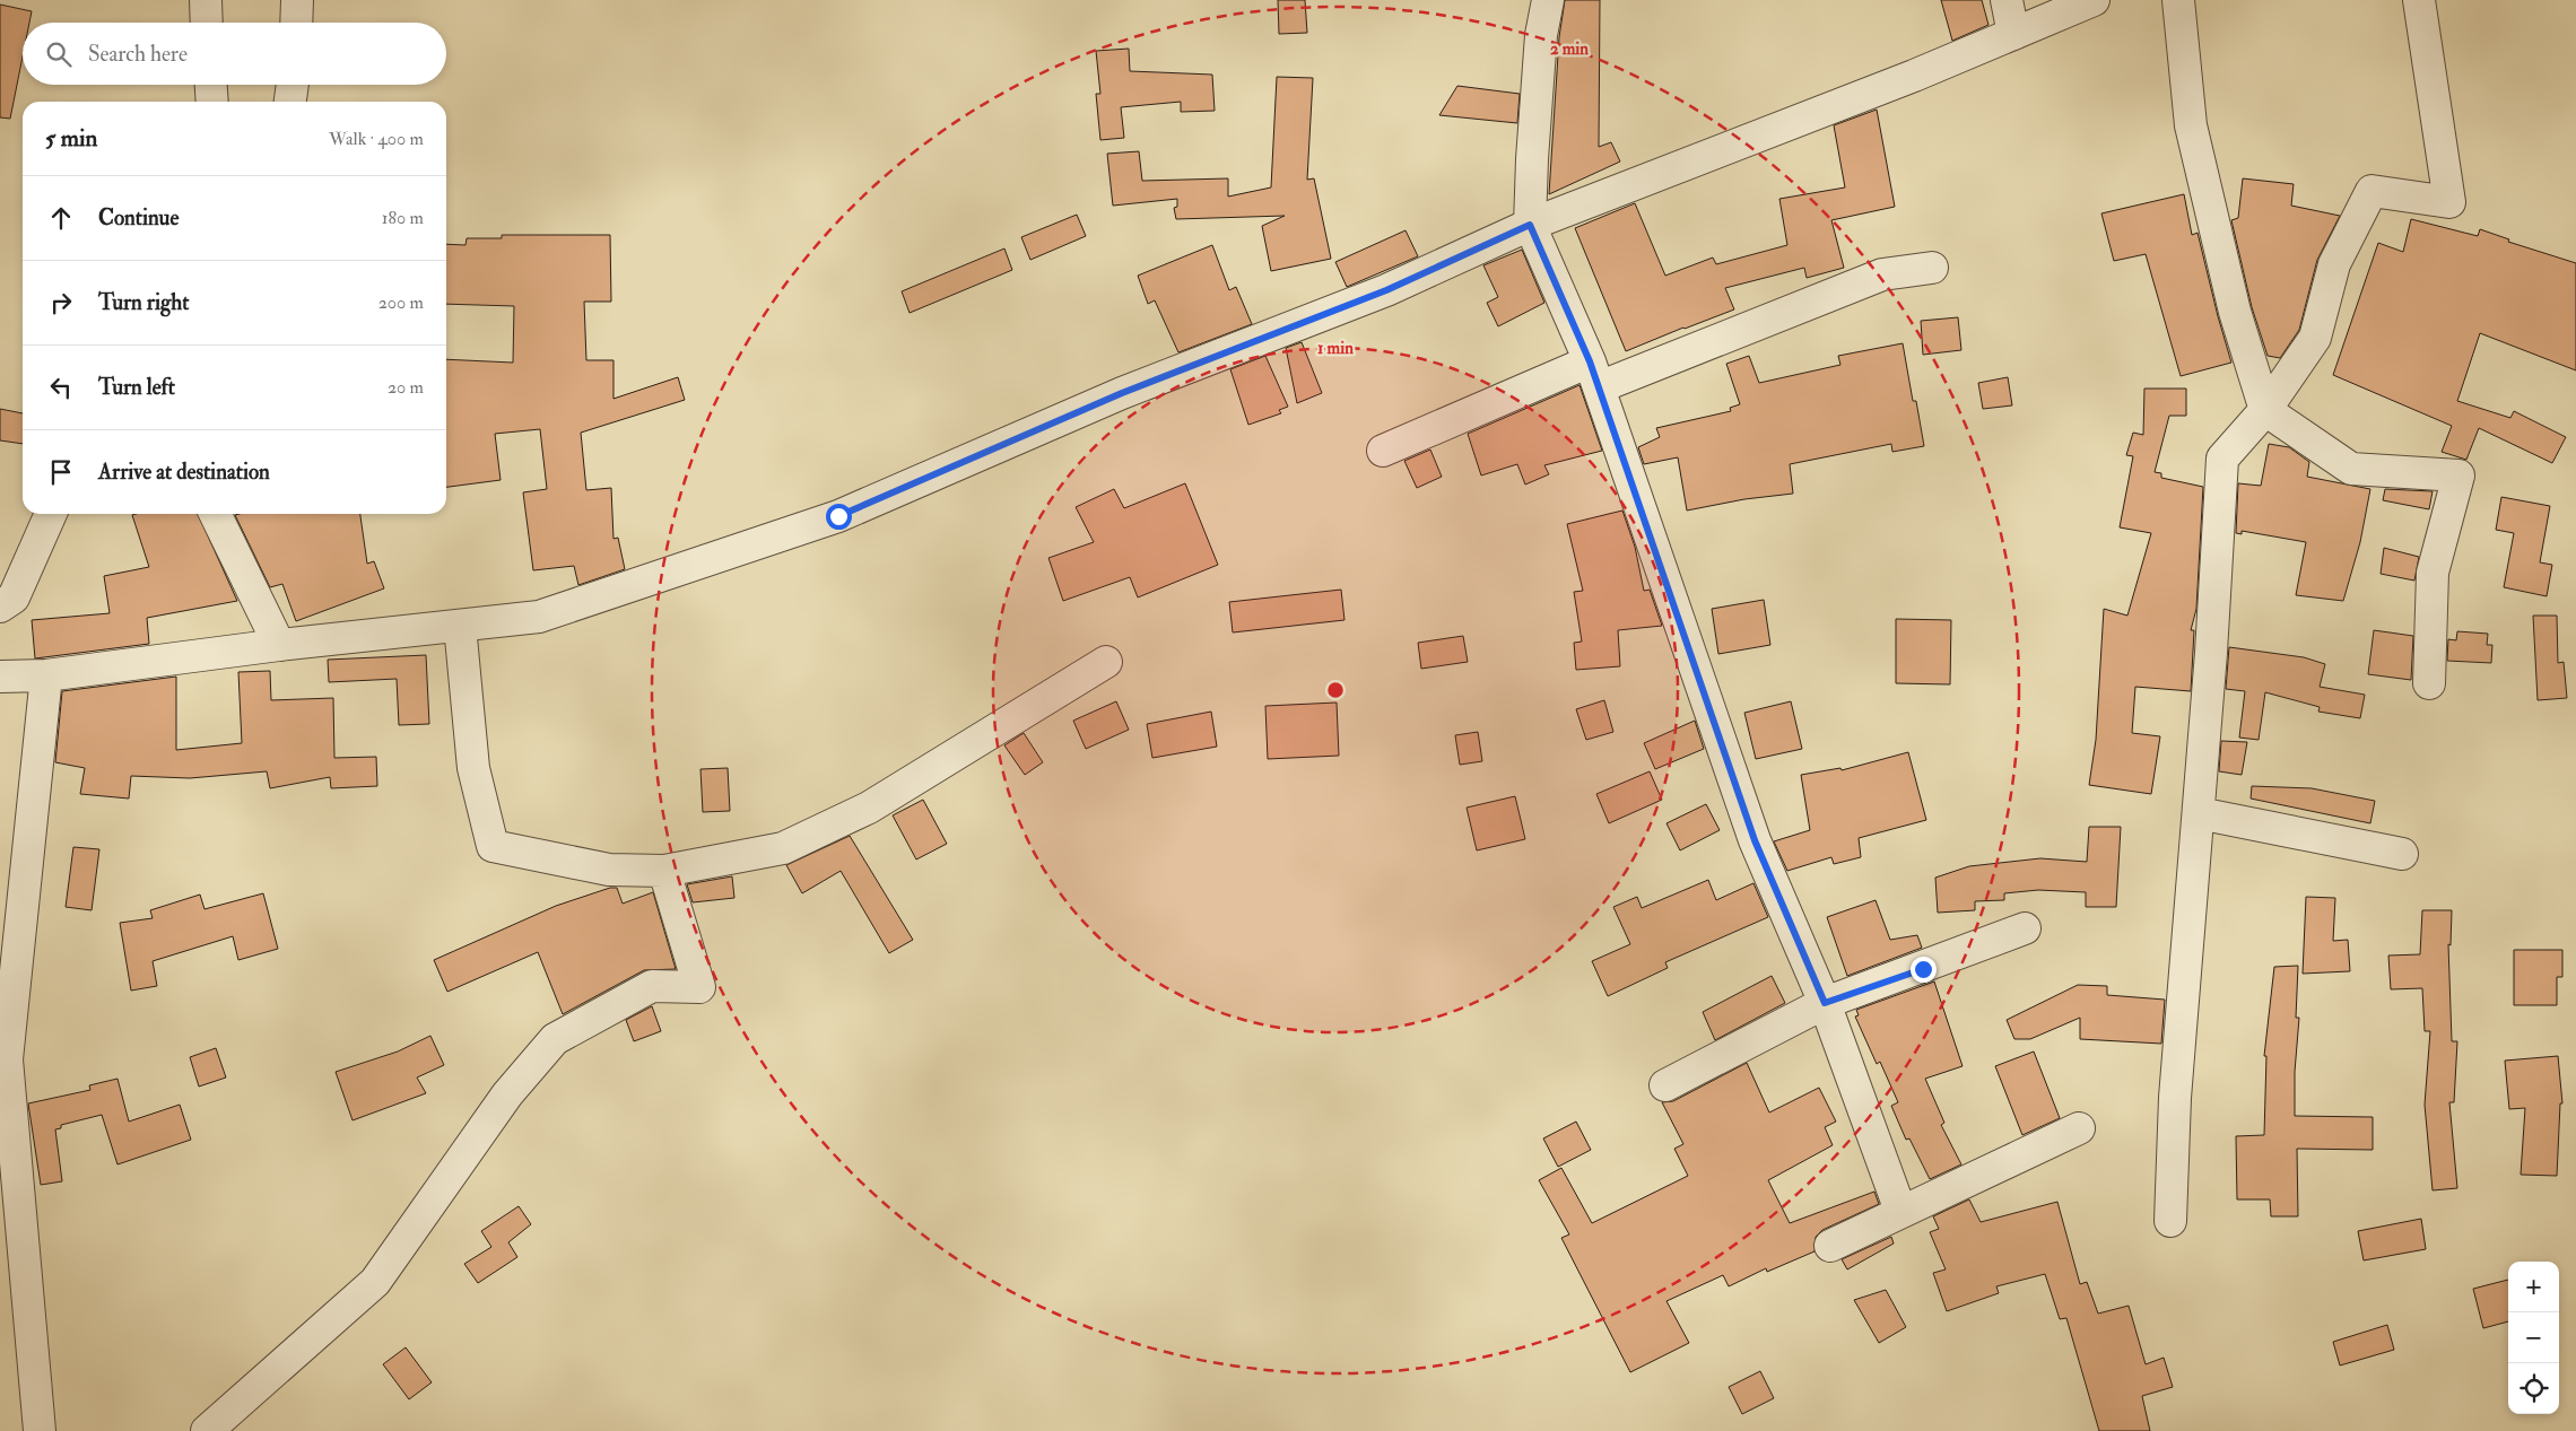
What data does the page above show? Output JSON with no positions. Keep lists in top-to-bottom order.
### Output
{
  "page": {
    "search": "Search here",
    "heading": ["5 min", "Walk · 400 m"],
    "list": [
      ["Continue", "180 m"],
      ["Turn right", "200 m"],
      ["Turn left", "20 m"],
      "Arrive at destination"
    ],
    "map_buttons": ["+", "−"]
  },
  "rings": ["2 min", "1 min"]
}
